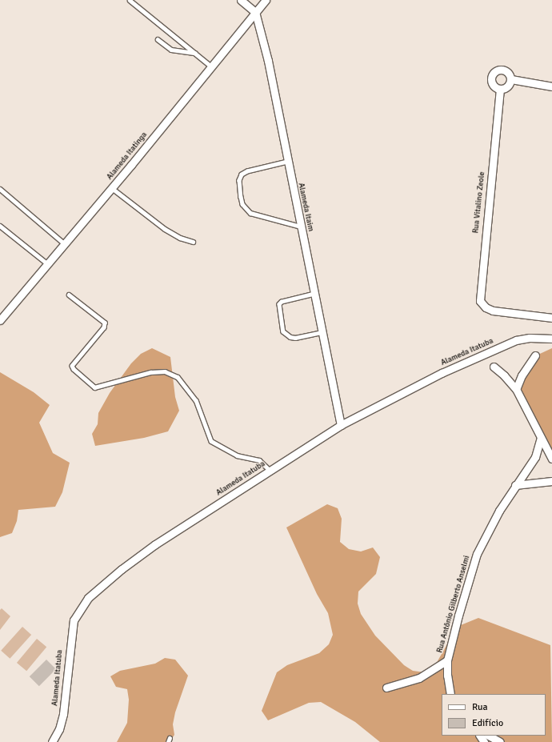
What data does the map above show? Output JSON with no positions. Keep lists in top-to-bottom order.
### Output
{
  "streets": {
    "street": [
      "Alameda Itatinga",
      "Rua Vitalino Zeole",
      "Alameda Itaim",
      "Alameda Itatuba",
      "Rua Antônio Gilberto Anselmi"
    ]
  },
  "crossings": [
    ["Alameda Itatinga", "Alameda Itaim"],
    ["Alameda Itaim", "Alameda Itatuba"]
  ],
  "legend": ["Rua", "Edifício"]
}
